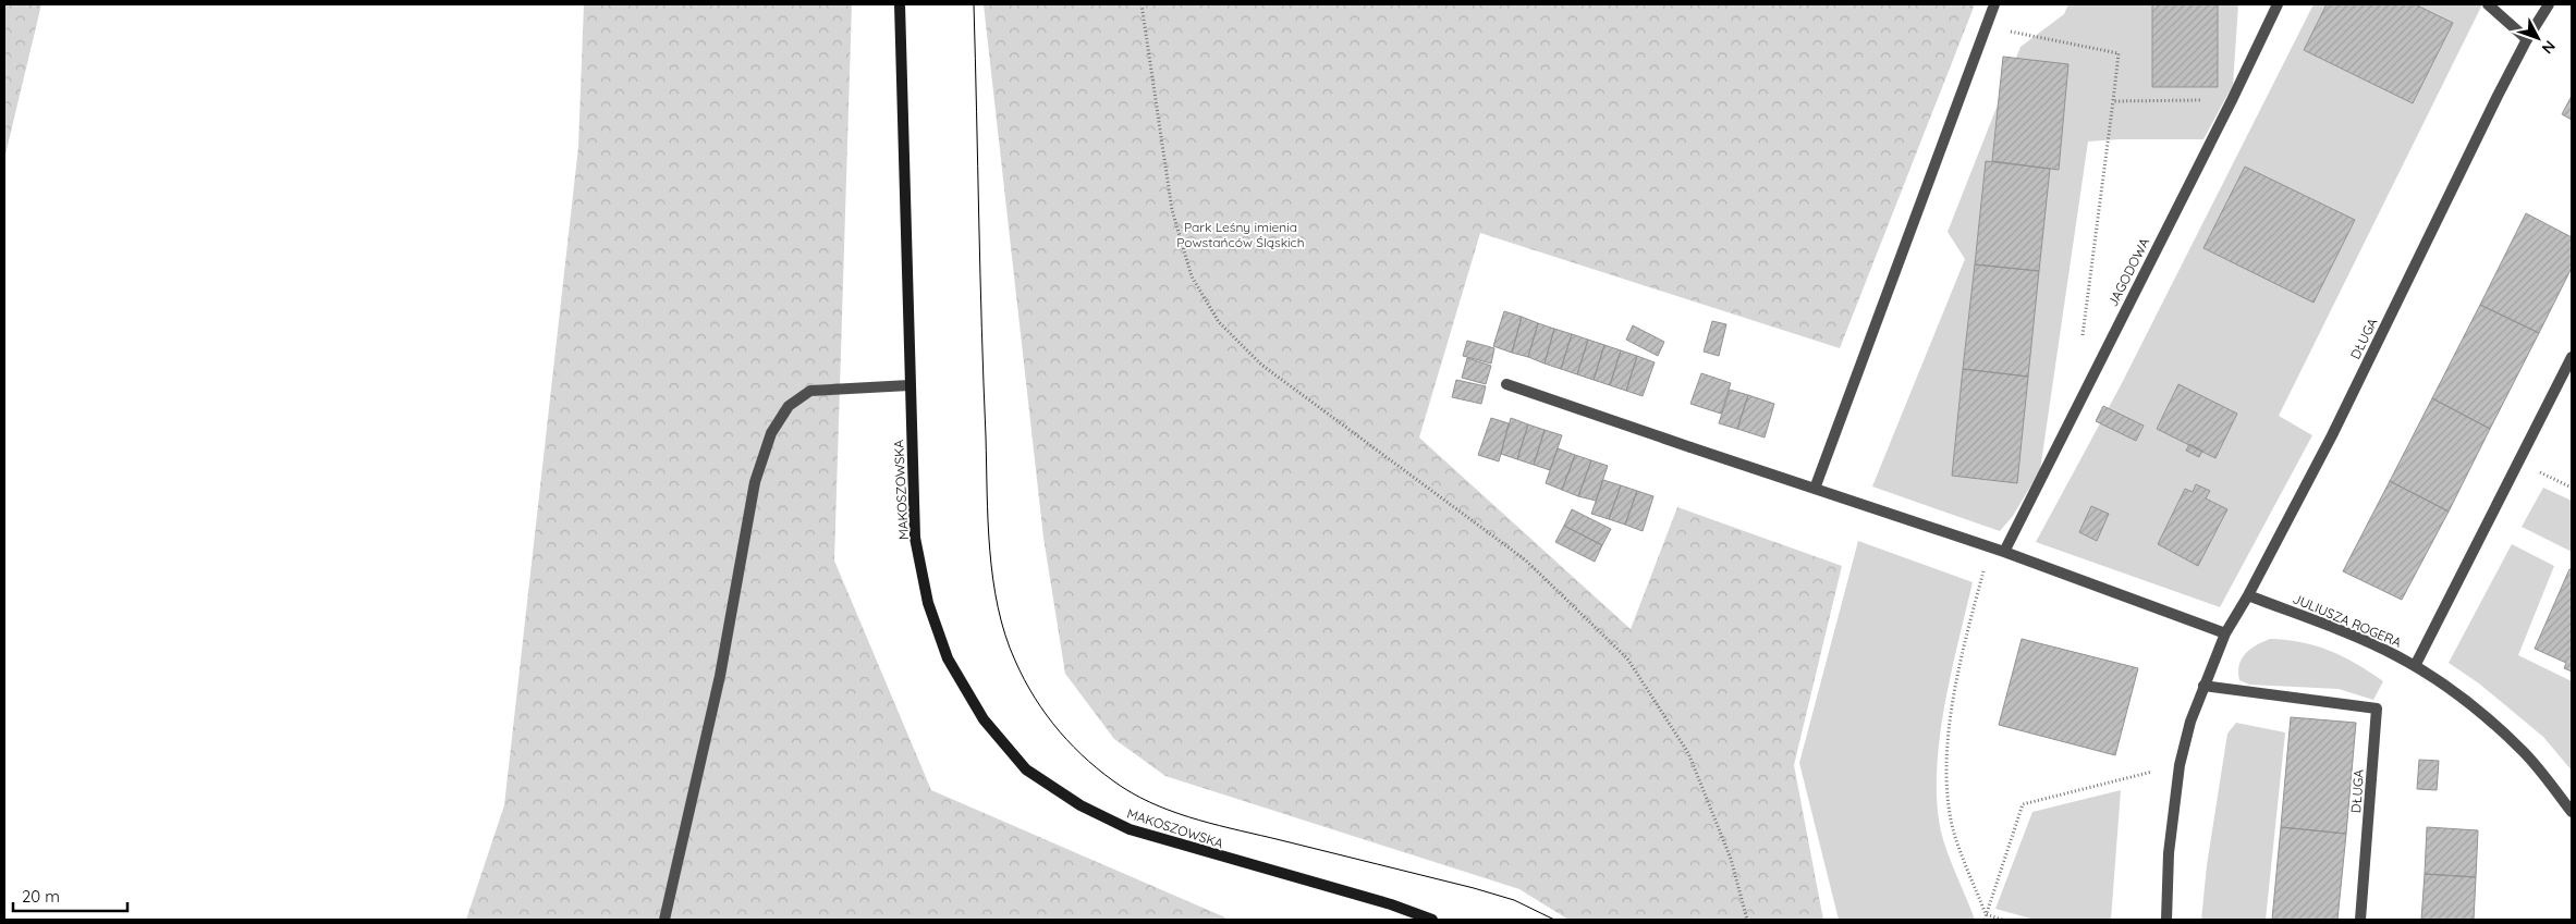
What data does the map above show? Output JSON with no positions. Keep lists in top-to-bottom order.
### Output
{
  "streets": {
    "main road": ["MAKOSZOWSKA"],
    "street": ["JAGODOWA", "DŁUGA", "JULIUSZA ROGERA"]
  },
  "crossings": [
    ["DŁUGA", "JULIUSZA ROGERA"]
  ],
  "parks": ["Park Leśny imienia Powstańców Śląskich"],
  "scale_bar": "20 m",
  "north": "bottom right"
}
